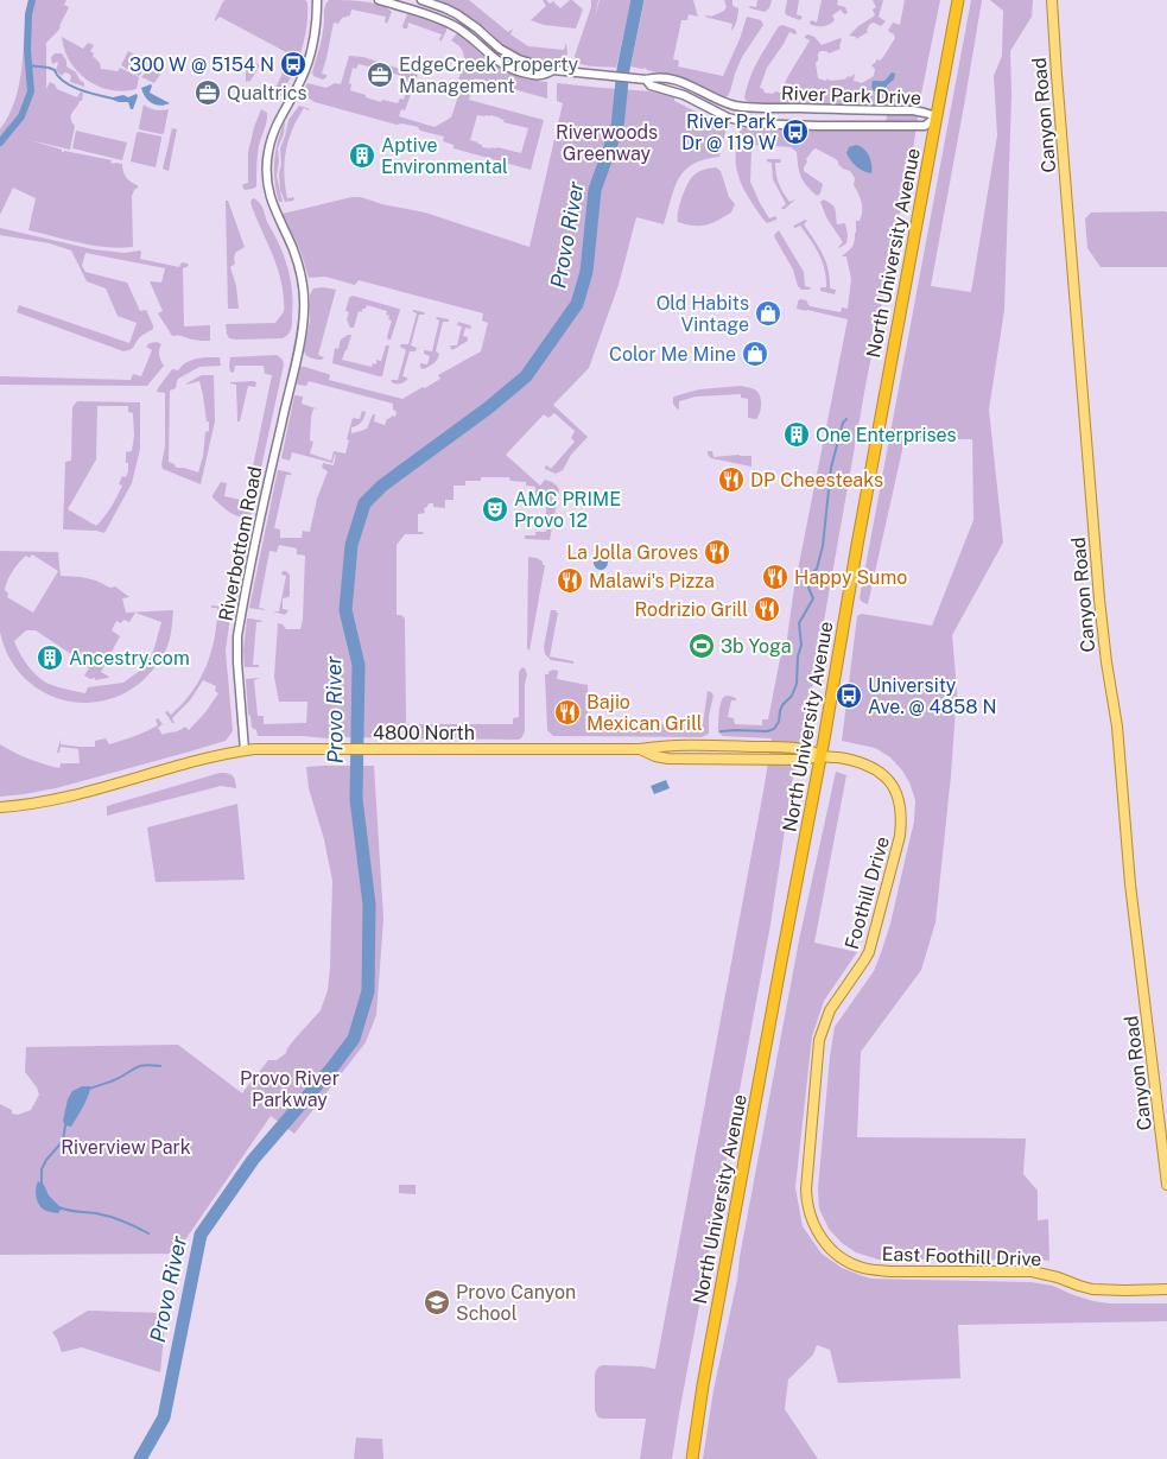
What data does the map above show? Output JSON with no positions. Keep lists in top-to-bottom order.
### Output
{
  "streets": {
    "highway": ["North University Avenue"],
    "main road": [
      "Canyon Road",
      "4800 North",
      "Foothill Drive",
      "East Foothill Drive"
    ],
    "street": ["River Park Drive", "Riverbottom Road"]
  },
  "crossings": [
    ["River Park Drive", "North University Avenue"],
    ["North University Avenue", "4800 North"],
    ["North University Avenue", "Foothill Drive"],
    ["Riverbottom Road", "4800 North"],
    ["4800 North", "Foothill Drive"],
    ["Foothill Drive", "East Foothill Drive"]
  ],
  "water": ["Provo River"],
  "parks": ["Riverwoods Greenway", "Provo River Parkway", "Riverview Park"],
  "places": {
    "bus stop": ["300 W @ 5154 N", "River Park Dr @ 119 W", "University Ave. @ 4858 N"],
    "office": ["EdgeCreek Property Management", "Qualtrics"],
    "building": ["Aptive Environmental", "One Enterprises", "Ancestry.com"],
    "shop": ["Old Habits Vintage", "Color Me Mine"],
    "restaurant": [
      "DP Cheesteaks",
      "La Jolla Groves",
      "Happy Sumo",
      "Malawi's Pizza",
      "Rodrizio Grill",
      "Bajio Mexican Grill"
    ],
    "theatre": ["AMC PRIME Provo 12"],
    "sports": ["3b Yoga"],
    "school or university": ["Provo Canyon School"]
  }
}
